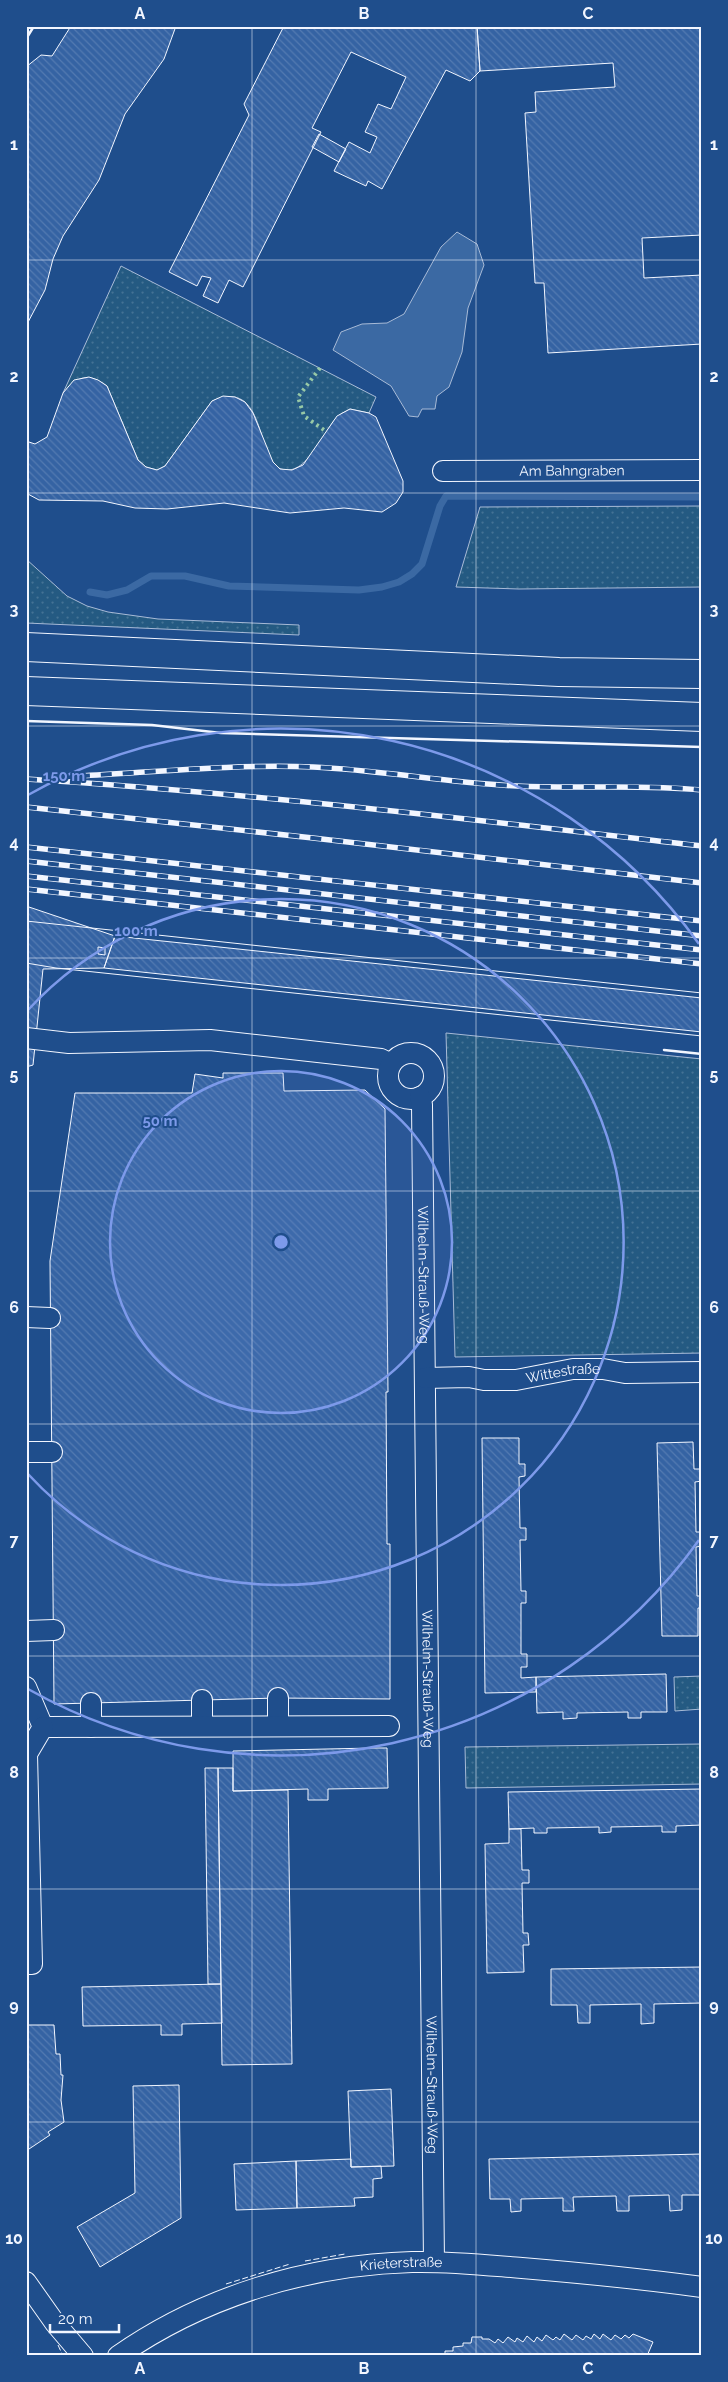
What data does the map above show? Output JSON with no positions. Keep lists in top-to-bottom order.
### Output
{
  "streets": {
    "street": [
      "Am Bahngraben",
      "Wilhelm-Strauß-Weg",
      "Wittestraße",
      "Krieterstraße"
    ]
  },
  "crossings": [
    ["Wilhelm-Strauß-Weg", "Wittestraße"],
    ["Wilhelm-Strauß-Weg", "Krieterstraße"]
  ],
  "scale_bar": "20 m",
  "grid": {
    "columns": ["A", "B", "C"],
    "rows": [
      "1",
      "2",
      "3",
      "4",
      "5",
      "6",
      "7",
      "8",
      "9",
      "10"
    ]
  },
  "rings": ["150 m", "100 m", "50 m"]
}
